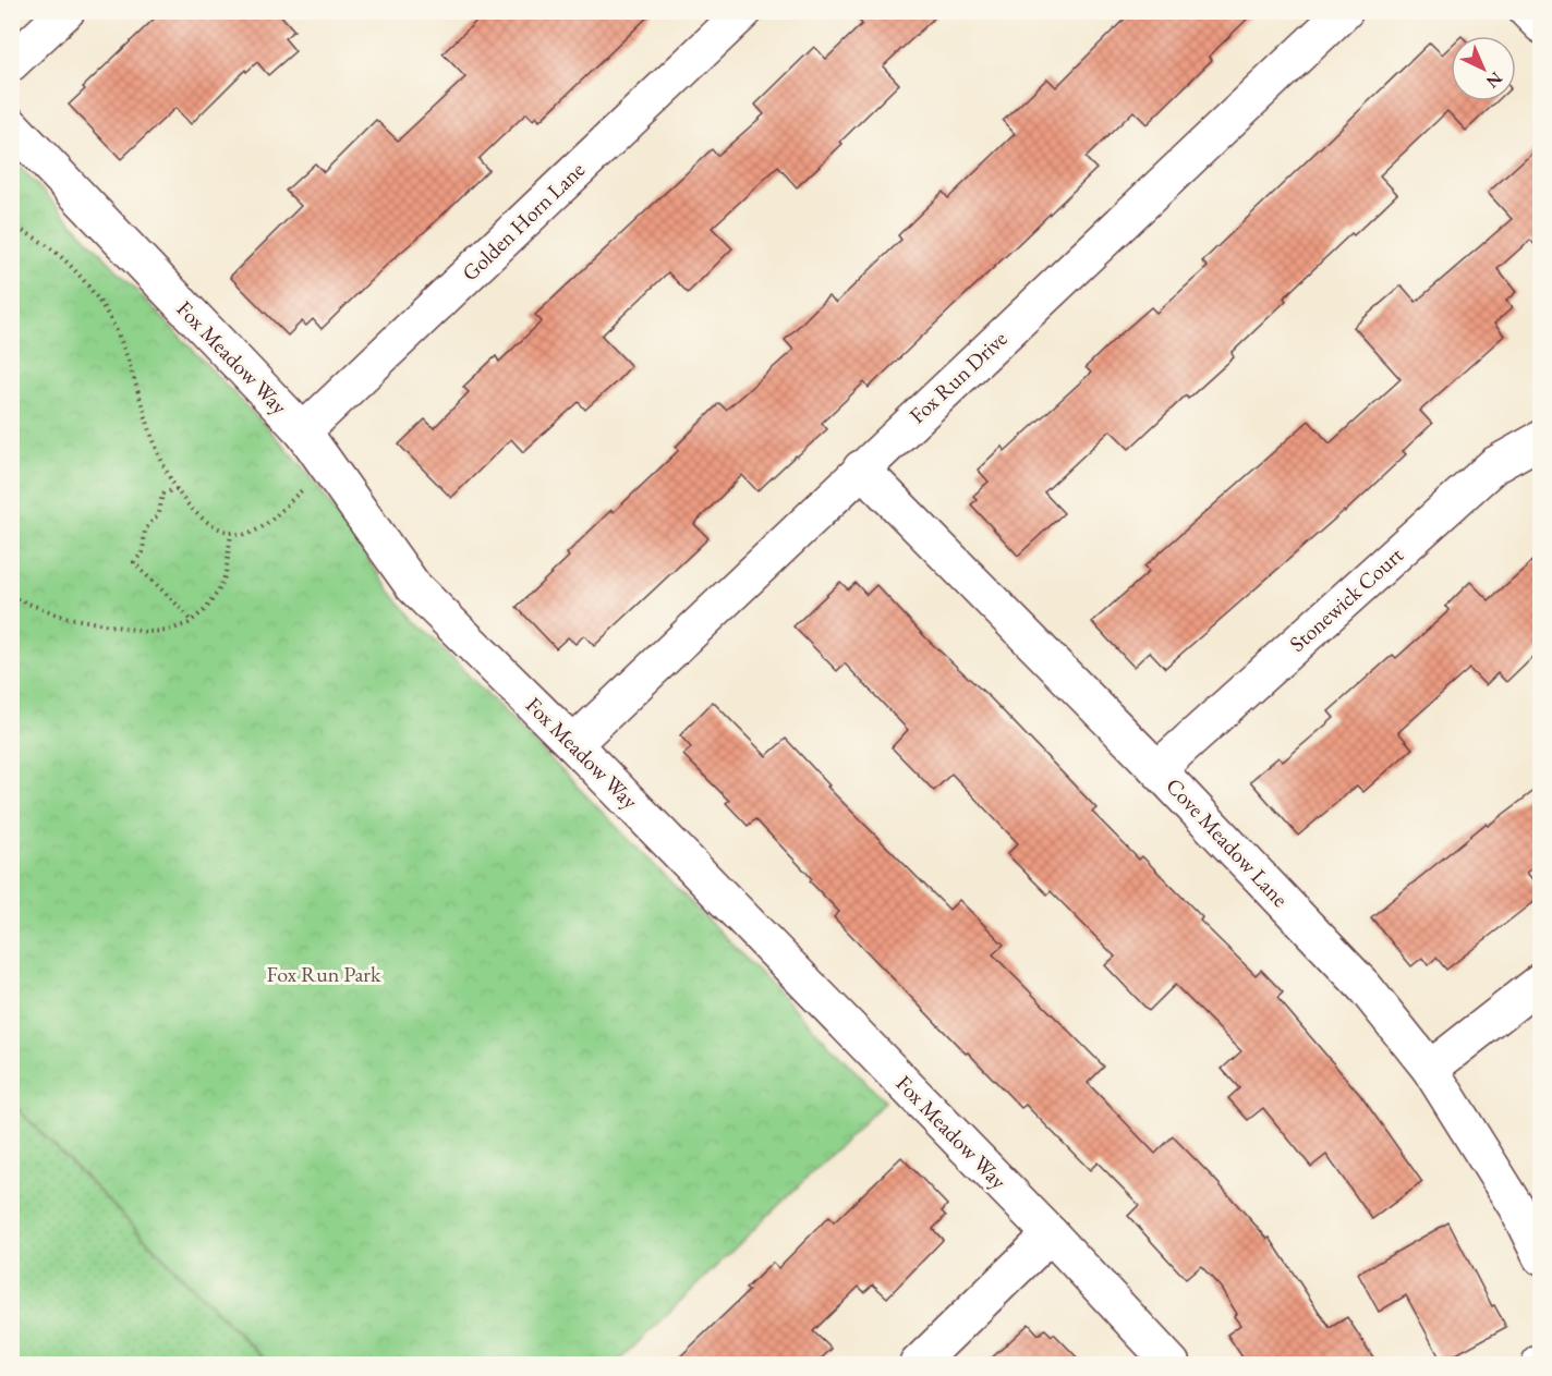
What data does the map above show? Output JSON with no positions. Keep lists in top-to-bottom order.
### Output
{
  "streets": {
    "street": [
      "Golden Horn Lane",
      "Fox Meadow Way",
      "Fox Run Drive",
      "Stonewick Court",
      "Cove Meadow Lane"
    ]
  },
  "crossings": [
    ["Golden Horn Lane", "Fox Meadow Way"],
    ["Fox Meadow Way", "Fox Run Drive"],
    ["Fox Run Drive", "Cove Meadow Lane"],
    ["Stonewick Court", "Cove Meadow Lane"]
  ],
  "parks": ["Fox Run Park"],
  "north": "bottom right"
}
